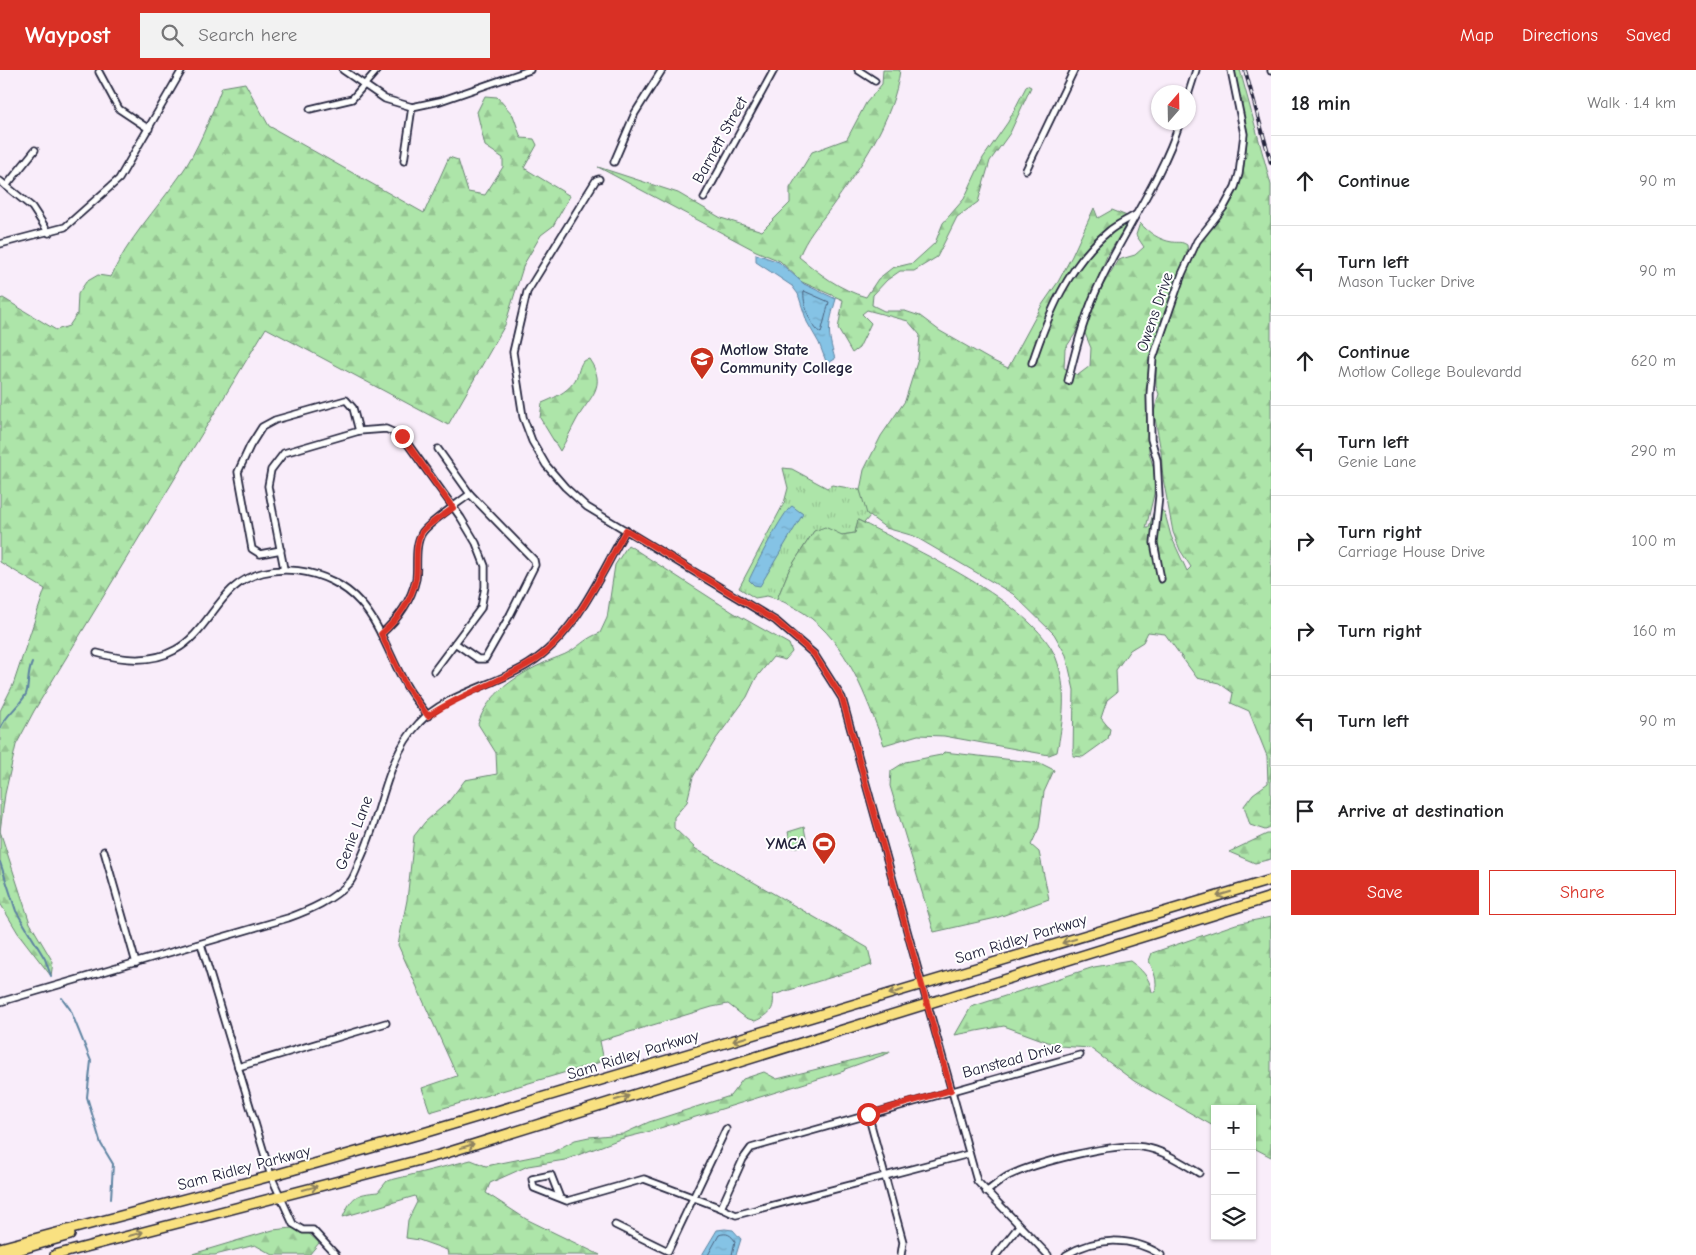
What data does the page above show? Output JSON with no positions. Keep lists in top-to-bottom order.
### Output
{
  "streets": {
    "main road": ["Sam Ridley Parkway"],
    "street": [
      "Barnett Street",
      "Owens Drive",
      "Genie Lane",
      "Banstead Drive"
    ]
  },
  "places": {
    "school or university": ["Motlow State Community College"],
    "sports": ["YMCA"]
  },
  "north": "top",
  "page": {
    "header": "Waypost",
    "search": "Search here",
    "nav": ["Map", "Directions", "Saved"],
    "heading": ["18 min", "Walk · 1.4 km"],
    "list": [
      ["Continue", "90 m"],
      ["Turn left", "Mason Tucker Drive", "90 m"],
      ["Continue", "Motlow College Boulevardd", "620 m"],
      ["Turn left", "Genie Lane", "290 m"],
      ["Turn right", "Carriage House Drive", "100 m"],
      ["Turn right", "160 m"],
      ["Turn left", "90 m"],
      "Arrive at destination"
    ],
    "buttons": ["Save", "Share"],
    "map_buttons": ["+", "−"]
  }
}
